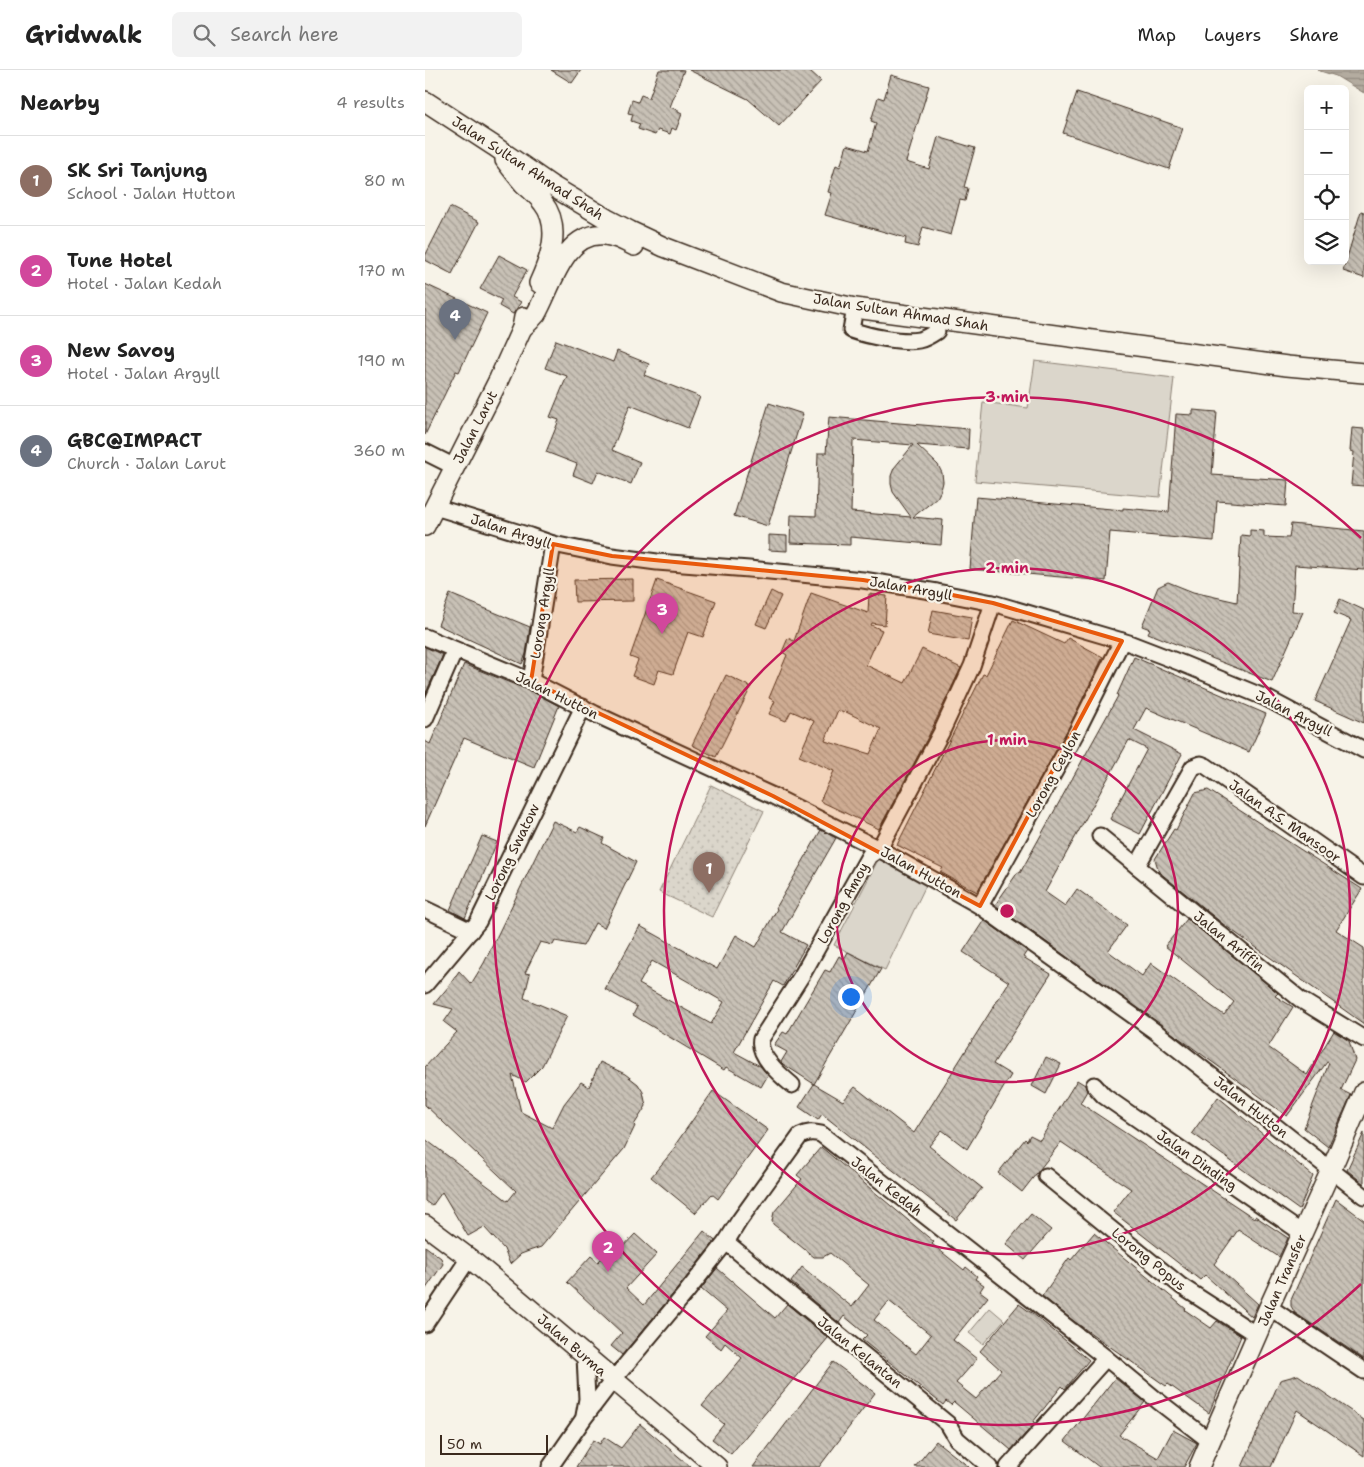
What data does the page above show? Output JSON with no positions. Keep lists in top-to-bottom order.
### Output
{
  "streets": {
    "main road": [
      "Jalan Sultan Ahmad Shah",
      "Jalan Larut",
      "Jalan Transfer",
      "Jalan Burma"
    ],
    "street": [
      "Jalan Argyll",
      "Lorong Argyll",
      "Jalan Hutton",
      "Lorong Ceylon",
      "Jalan A.S. Mansoor",
      "Lorong Swatow",
      "Lorong Amoy",
      "Jalan Ariffin",
      "Jalan Dinding",
      "Jalan Kedah",
      "Lorong Popus",
      "Jalan Kelantan"
    ]
  },
  "crossings": [
    ["Jalan Sultan Ahmad Shah", "Jalan Larut"],
    ["Jalan Larut", "Jalan Argyll"],
    ["Jalan Argyll", "Lorong Argyll"],
    ["Jalan Argyll", "Lorong Ceylon"],
    ["Jalan Argyll", "Lorong Amoy"],
    ["Lorong Argyll", "Jalan Hutton"],
    ["Jalan Hutton", "Lorong Ceylon"],
    ["Jalan Hutton", "Lorong Swatow"],
    ["Jalan Hutton", "Lorong Amoy"],
    ["Jalan Hutton", "Jalan Transfer"],
    ["Jalan A.S. Mansoor", "Jalan Ariffin"],
    ["Jalan Dinding", "Jalan Transfer"],
    ["Jalan Kedah", "Jalan Transfer"],
    ["Jalan Kedah", "Jalan Burma"],
    ["Jalan Kedah", "Jalan Kelantan"],
    ["Lorong Popus", "Jalan Transfer"]
  ],
  "scale_bar": "50 m",
  "page": {
    "header": "Gridwalk",
    "search": "Search here",
    "nav": ["Map", "Layers", "Share"],
    "heading": ["Nearby", "4 results"],
    "map_buttons": ["+", "−"],
    "list": [
      {
        "mark": "1",
        "name": "SK Sri Tanjung",
        "note": "School · Jalan Hutton",
        "value": "80 m"
      },
      {
        "mark": "2",
        "name": "Tune Hotel",
        "note": "Hotel · Jalan Kedah",
        "value": "170 m"
      },
      {
        "mark": "3",
        "name": "New Savoy",
        "note": "Hotel · Jalan Argyll",
        "value": "190 m"
      },
      {
        "mark": "4",
        "name": "GBC@IMPACT",
        "note": "Church · Jalan Larut",
        "value": "360 m"
      }
    ],
    "pins": [
      "4",
      "3",
      "1",
      "2"
    ],
    "scale": "50 m"
  },
  "rings": ["3 min", "2 min", "1 min"]
}
